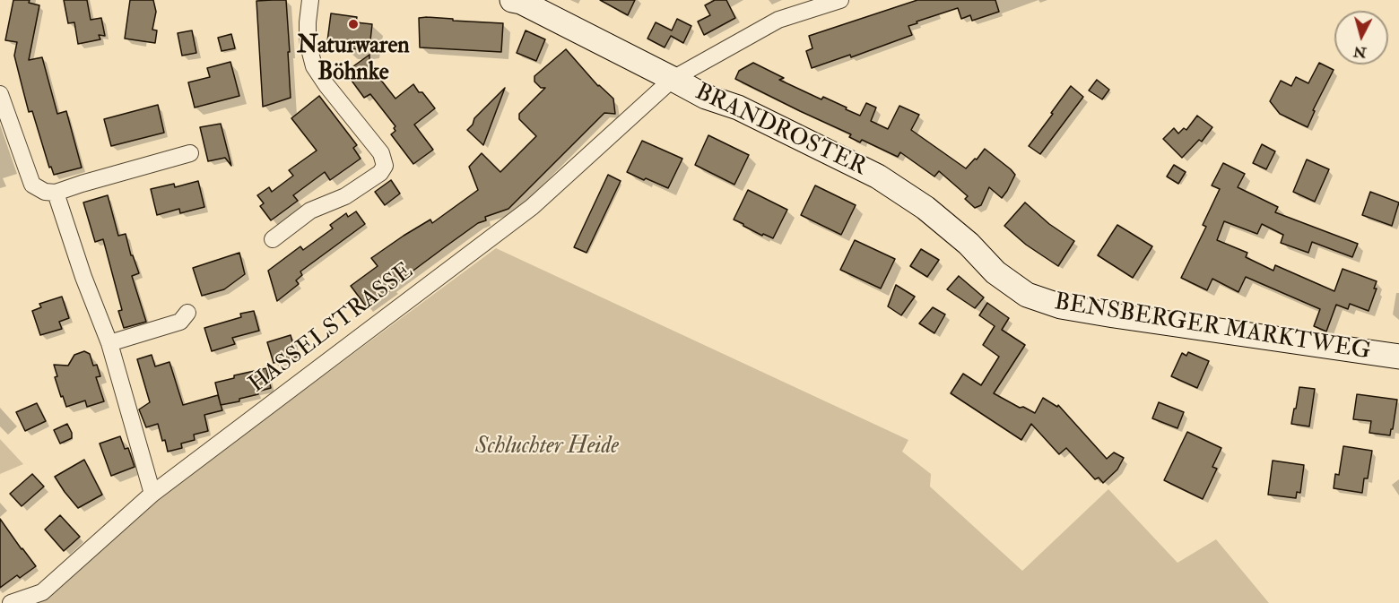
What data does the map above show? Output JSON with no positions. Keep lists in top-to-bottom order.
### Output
{
  "streets": {
    "street": ["BRANDROSTER", "BENSBERGER MARKTWEG", "HASSELSTRASSE"]
  },
  "crossings": [
    ["BRANDROSTER", "BENSBERGER MARKTWEG"],
    ["BRANDROSTER", "HASSELSTRASSE"]
  ],
  "parks": ["Schluchter Heide"],
  "places": ["Naturwaren Böhnke"],
  "north": "bottom"
}
